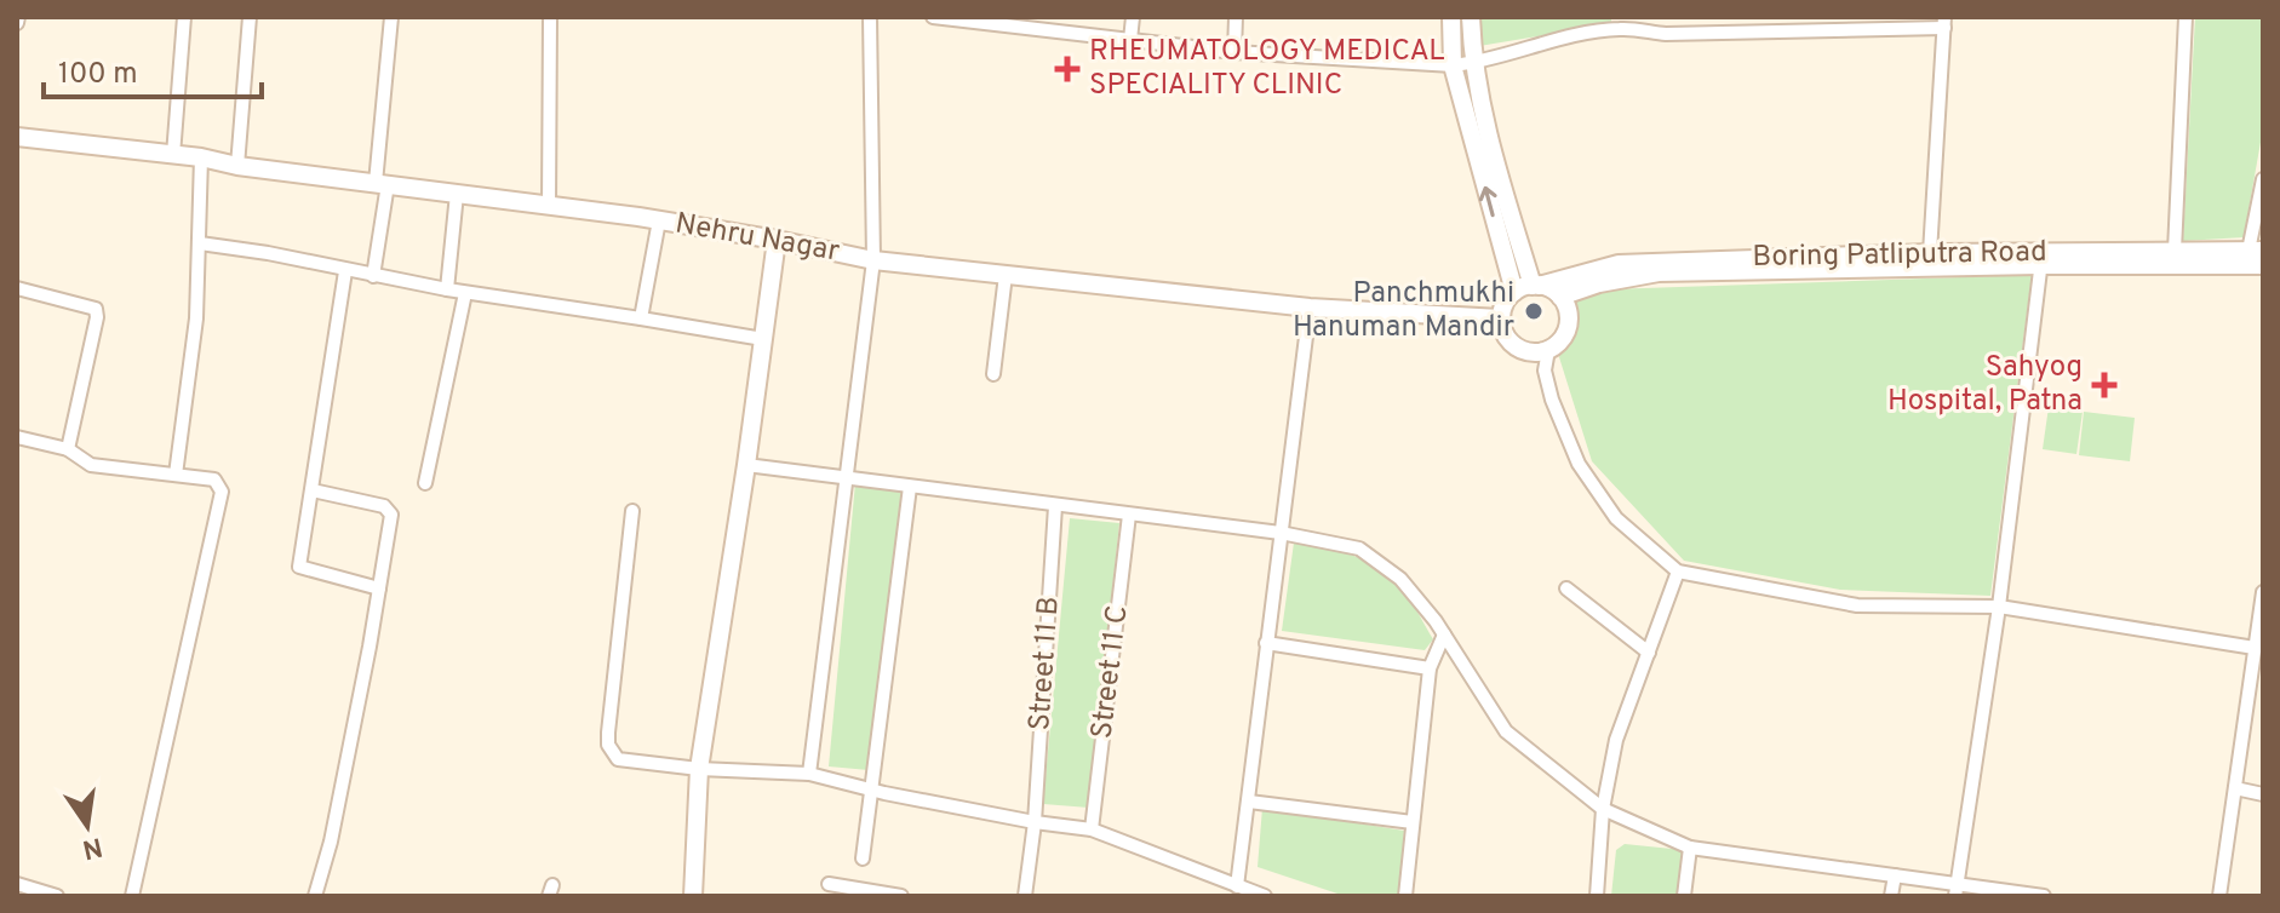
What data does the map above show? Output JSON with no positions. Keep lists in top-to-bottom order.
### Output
{
  "streets": {
    "street": [
      "Nehru Nagar",
      "Boring Patliputra Road",
      "Street 11 B",
      "Street 11 C"
    ]
  },
  "crossings": [
    ["Nehru Nagar", "Boring Patliputra Road"]
  ],
  "places": {
    "health": ["RHEUMATOLOGY MEDICAL SPECIALITY CLINIC", "Sahyog Hospital, Patna"],
    "other": ["Panchmukhi Hanuman Mandir"]
  },
  "scale_bar": "100 m",
  "north": "bottom"
}
